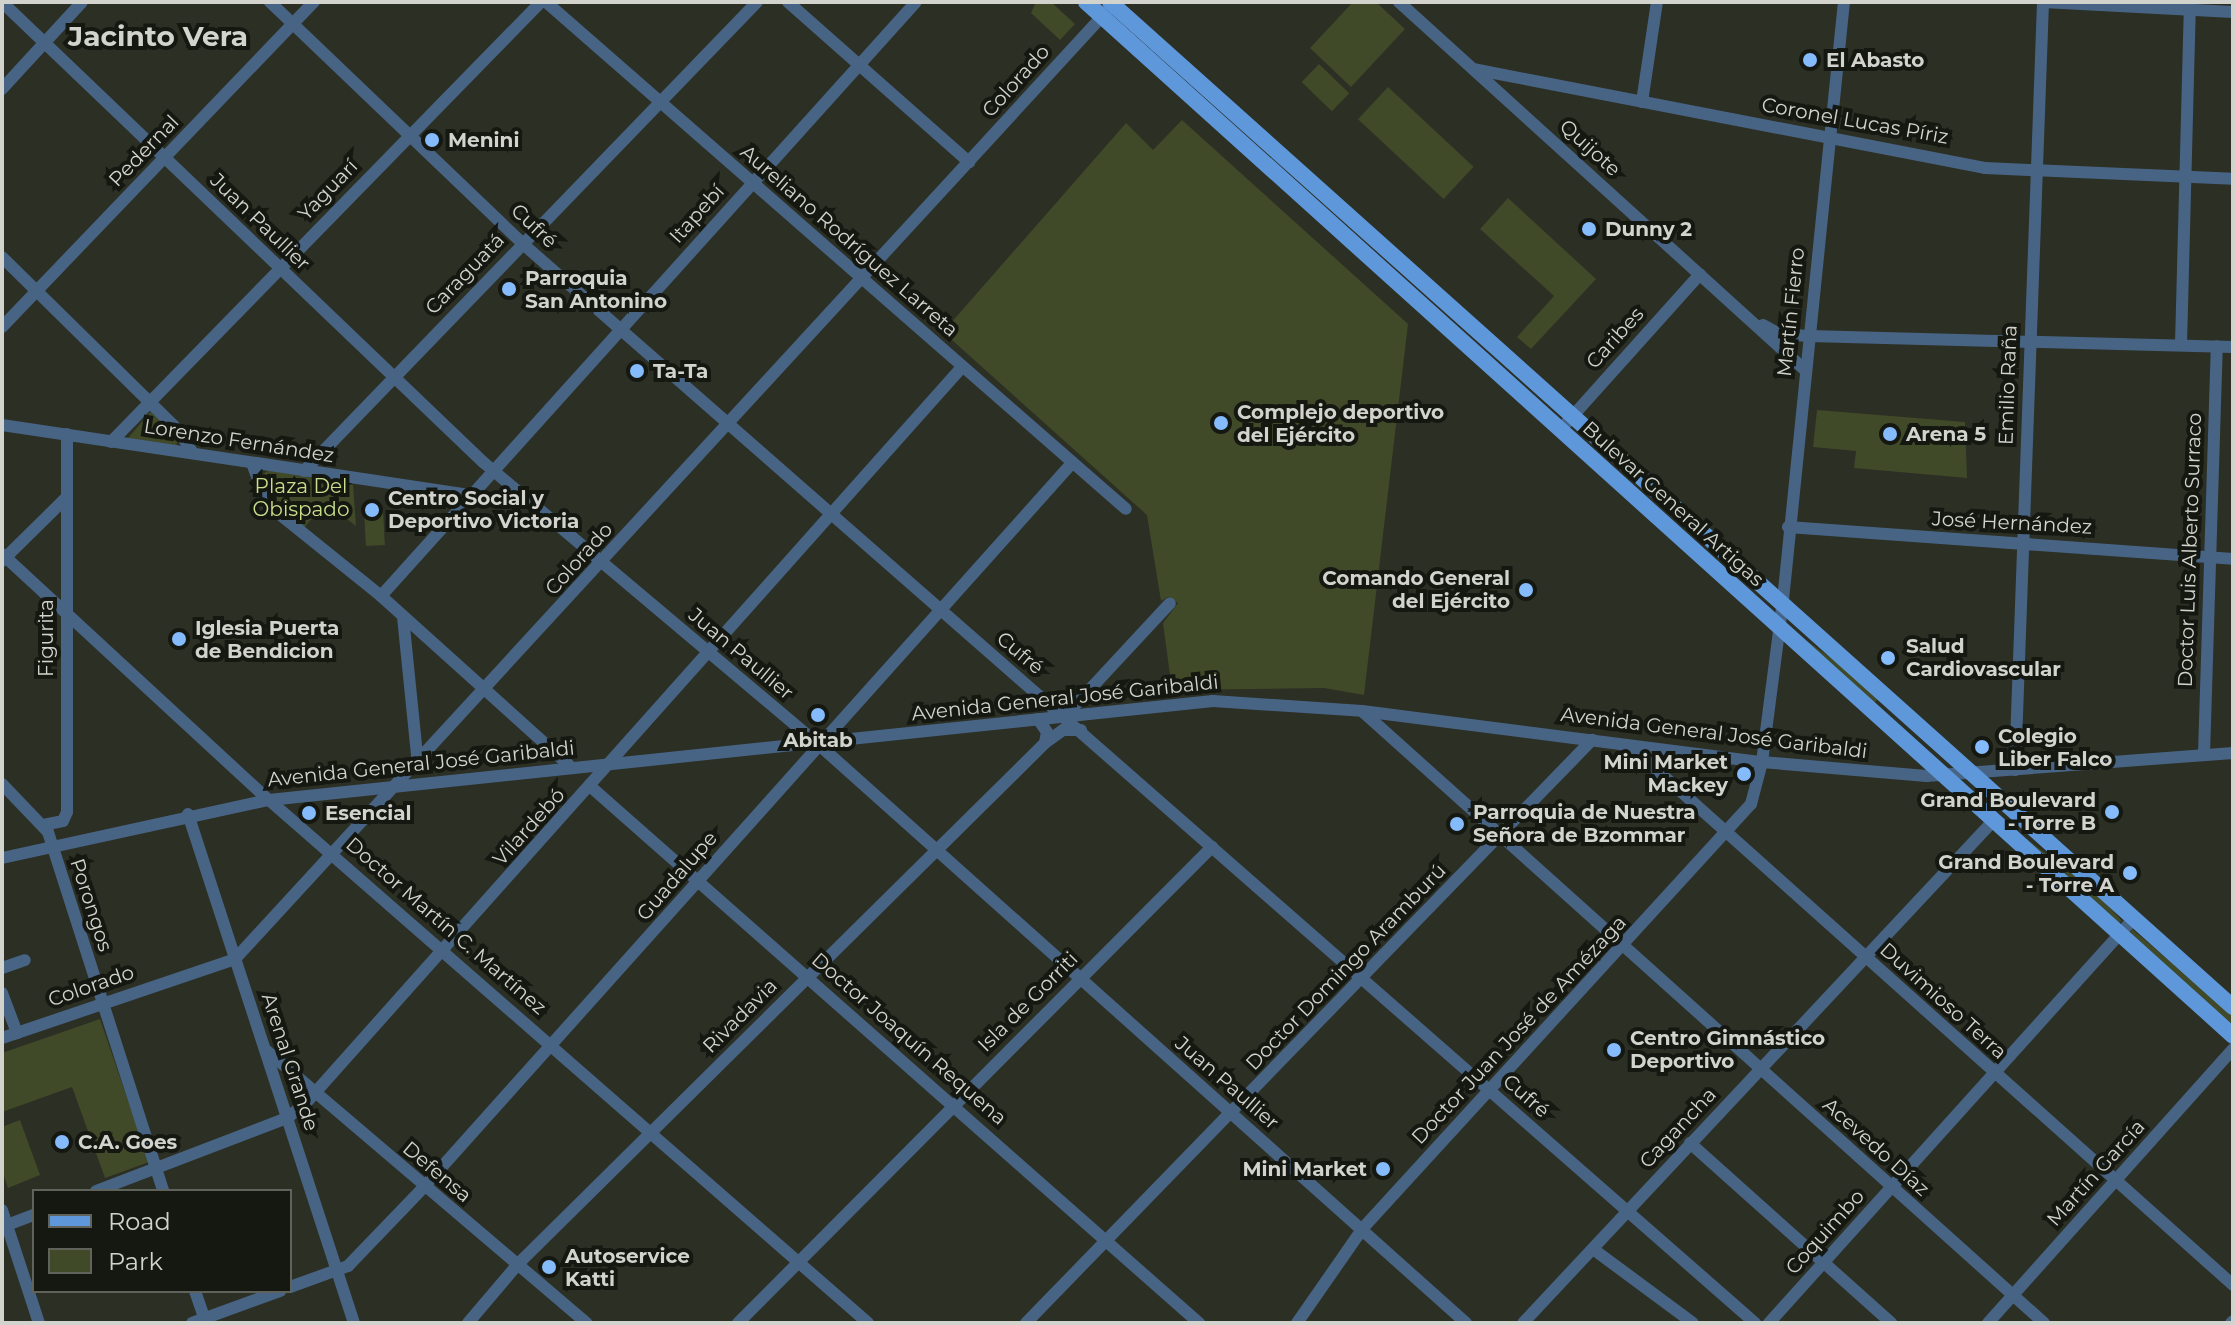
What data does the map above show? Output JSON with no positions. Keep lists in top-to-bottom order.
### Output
{
  "streets": {
    "main road": ["Bulevar General Artigas"],
    "street": [
      "Colorado",
      "Coronel Lucas Píriz",
      "Quijote",
      "Pedernal",
      "Yaguarí",
      "Itapebí",
      "Juan Paullier",
      "Cufré",
      "Aureliano Rodríguez Larreta",
      "Caraguatá",
      "Martín Fierro",
      "Caribes",
      "Emilio Raña",
      "Lorenzo Fernández",
      "José Hernández",
      "Doctor Luis Alberto Surraco",
      "Figurita",
      "Avenida General José Garibaldi",
      "Vilardebó",
      "Guadalupe",
      "Porongos",
      "Doctor Martín C. Martínez",
      "Doctor Domingo Aramburú",
      "Duvimioso Terra",
      "Isla de Gorriti",
      "Rivadavia",
      "Doctor Juan José de Amézaga",
      "Doctor Joaquín Requena",
      "Arenal Grande",
      "Cagancha",
      "Acevedo Díaz",
      "Defensa",
      "Martín García",
      "Coquimbo"
    ]
  },
  "crossings": [
    ["Colorado", "Juan Paullier"],
    ["Colorado", "Cufré"],
    ["Colorado", "Aureliano Rodríguez Larreta"],
    ["Colorado", "Bulevar General Artigas"],
    ["Colorado", "Avenida General José Garibaldi"],
    ["Colorado", "Porongos"],
    ["Colorado", "Doctor Martín C. Martínez"],
    ["Colorado", "Arenal Grande"],
    ["Coronel Lucas Píriz", "Quijote"],
    ["Coronel Lucas Píriz", "Martín Fierro"],
    ["Coronel Lucas Píriz", "Emilio Raña"],
    ["Quijote", "Martín Fierro"],
    ["Quijote", "Caribes"],
    ["Quijote", "Emilio Raña"],
    ["Quijote", "Doctor Luis Alberto Surraco"],
    ["Pedernal", "Juan Paullier"],
    ["Pedernal", "Cufré"],
    ["Yaguarí", "Juan Paullier"],
    ["Yaguarí", "Cufré"],
    ["Yaguarí", "Aureliano Rodríguez Larreta"],
    ["Yaguarí", "Lorenzo Fernández"],
    ["Itapebí", "Juan Paullier"],
    ["Itapebí", "Cufré"],
    ["Itapebí", "Aureliano Rodríguez Larreta"],
    ["Itapebí", "Lorenzo Fernández"],
    ["Juan Paullier", "Caraguatá"],
    ["Juan Paullier", "Avenida General José Garibaldi"],
    ["Juan Paullier", "Vilardebó"],
    ["Juan Paullier", "Guadalupe"],
    ["Juan Paullier", "Doctor Domingo Aramburú"],
    ["Juan Paullier", "Isla de Gorriti"],
    ["Juan Paullier", "Rivadavia"],
    ["Juan Paullier", "Doctor Juan José de Amézaga"],
    ["Cufré", "Caraguatá"],
    ["Cufré", "Avenida General José Garibaldi"],
    ["Cufré", "Vilardebó"],
    ["Cufré", "Guadalupe"],
    ["Cufré", "Doctor Domingo Aramburú"],
    ["Cufré", "Isla de Gorriti"],
    ["Cufré", "Rivadavia"],
    ["Cufré", "Doctor Juan José de Amézaga"],
    ["Cufré", "Cagancha"],
    ["Aureliano Rodríguez Larreta", "Caraguatá"],
    ["Aureliano Rodríguez Larreta", "Vilardebó"],
    ["Aureliano Rodríguez Larreta", "Guadalupe"],
    ["Caraguatá", "Lorenzo Fernández"],
    ["Martín Fierro", "Bulevar General Artigas"],
    ["Martín Fierro", "José Hernández"],
    ["Martín Fierro", "Avenida General José Garibaldi"],
    ["Martín Fierro", "Doctor Juan José de Amézaga"],
    ["Caribes", "Bulevar General Artigas"],
    ["Emilio Raña", "José Hernández"],
    ["Emilio Raña", "Avenida General José Garibaldi"],
    ["Lorenzo Fernández", "Figurita"],
    ["Bulevar General Artigas", "Avenida General José Garibaldi"],
    ["Bulevar General Artigas", "Cagancha"],
    ["Bulevar General Artigas", "Coquimbo"],
    ["José Hernández", "Doctor Luis Alberto Surraco"],
    ["Doctor Luis Alberto Surraco", "Avenida General José Garibaldi"],
    ["Figurita", "Porongos"],
    ["Figurita", "Doctor Martín C. Martínez"],
    ["Avenida General José Garibaldi", "Vilardebó"],
    ["Avenida General José Garibaldi", "Guadalupe"],
    ["Avenida General José Garibaldi", "Porongos"],
    ["Avenida General José Garibaldi", "Doctor Martín C. Martínez"],
    ["Avenida General José Garibaldi", "Doctor Domingo Aramburú"],
    ["Avenida General José Garibaldi", "Duvimioso Terra"],
    ["Avenida General José Garibaldi", "Doctor Juan José de Amézaga"],
    ["Avenida General José Garibaldi", "Arenal Grande"],
    ["Avenida General José Garibaldi", "Acevedo Díaz"],
    ["Vilardebó", "Porongos"],
    ["Vilardebó", "Doctor Martín C. Martínez"],
    ["Vilardebó", "Doctor Joaquín Requena"],
    ["Vilardebó", "Arenal Grande"],
    ["Vilardebó", "Defensa"],
    ["Guadalupe", "Doctor Martín C. Martínez"],
    ["Guadalupe", "Doctor Joaquín Requena"],
    ["Guadalupe", "Arenal Grande"],
    ["Guadalupe", "Defensa"],
    ["Doctor Martín C. Martínez", "Isla de Gorriti"],
    ["Doctor Martín C. Martínez", "Rivadavia"],
    ["Doctor Domingo Aramburú", "Doctor Joaquín Requena"],
    ["Doctor Domingo Aramburú", "Acevedo Díaz"],
    ["Duvimioso Terra", "Doctor Juan José de Amézaga"],
    ["Duvimioso Terra", "Cagancha"],
    ["Duvimioso Terra", "Martín García"],
    ["Duvimioso Terra", "Coquimbo"],
    ["Isla de Gorriti", "Doctor Joaquín Requena"],
    ["Rivadavia", "Doctor Joaquín Requena"],
    ["Rivadavia", "Defensa"],
    ["Doctor Juan José de Amézaga", "Acevedo Díaz"],
    ["Arenal Grande", "Defensa"],
    ["Cagancha", "Acevedo Díaz"],
    ["Acevedo Díaz", "Martín García"],
    ["Acevedo Díaz", "Coquimbo"]
  ],
  "districts": ["Jacinto Vera"],
  "parks": ["Plaza Del Obispado"],
  "places": [
    "El Abasto",
    "Menini",
    "Dunny 2",
    "Parroquia San Antonino",
    "Ta-Ta",
    "Complejo deportivo del Ejército",
    "Arena 5",
    "Centro Social y Deportivo Victoria",
    "Comando General del Ejército",
    "Iglesia Puerta de Bendicion",
    "Salud Cardiovascular",
    "Abitab",
    "Colegio Liber Falco",
    "Mini Market Mackey",
    "Grand Boulevard - Torre B",
    "Esencial",
    "Parroquia de Nuestra Señora de Bzommar",
    "Grand Boulevard - Torre A",
    "Centro Gimnástico Deportivo",
    "C.A. Goes",
    "Mini Market",
    "Autoservice Katti"
  ],
  "legend": ["Road", "Park"]
}
